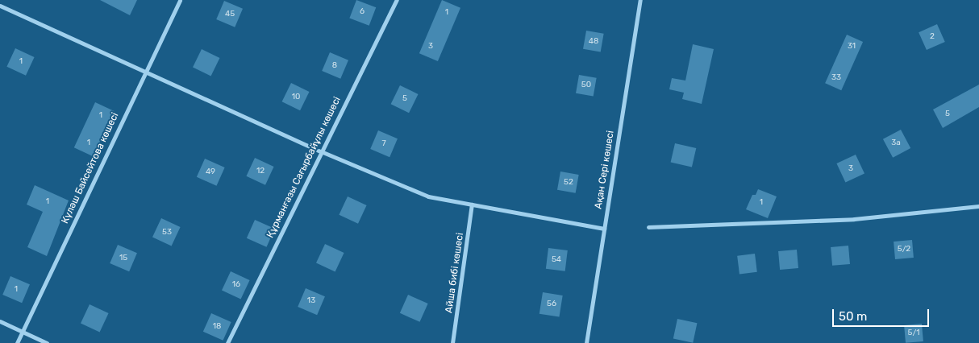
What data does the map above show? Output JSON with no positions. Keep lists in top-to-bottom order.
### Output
{
  "streets": {
    "street": [
      "Құрманғазы Сағырбайұлы көшесі",
      "Күләш Байсейтова көшесі",
      "Ақан Сері көшесі",
      "Айша бибі көшесі"
    ]
  },
  "house_numbers": [
    "6",
    "1",
    "45",
    "2",
    "48",
    "3",
    "31",
    "1",
    "8",
    "33",
    "50",
    "10",
    "5",
    "5",
    "1",
    "1",
    "3а",
    "7",
    "3",
    "12",
    "49",
    "52",
    "1",
    "1",
    "53",
    "5/2",
    "15",
    "54",
    "16",
    "1",
    "13",
    "56",
    "18",
    "5/1"
  ],
  "scale_bar": "50 m"
}
